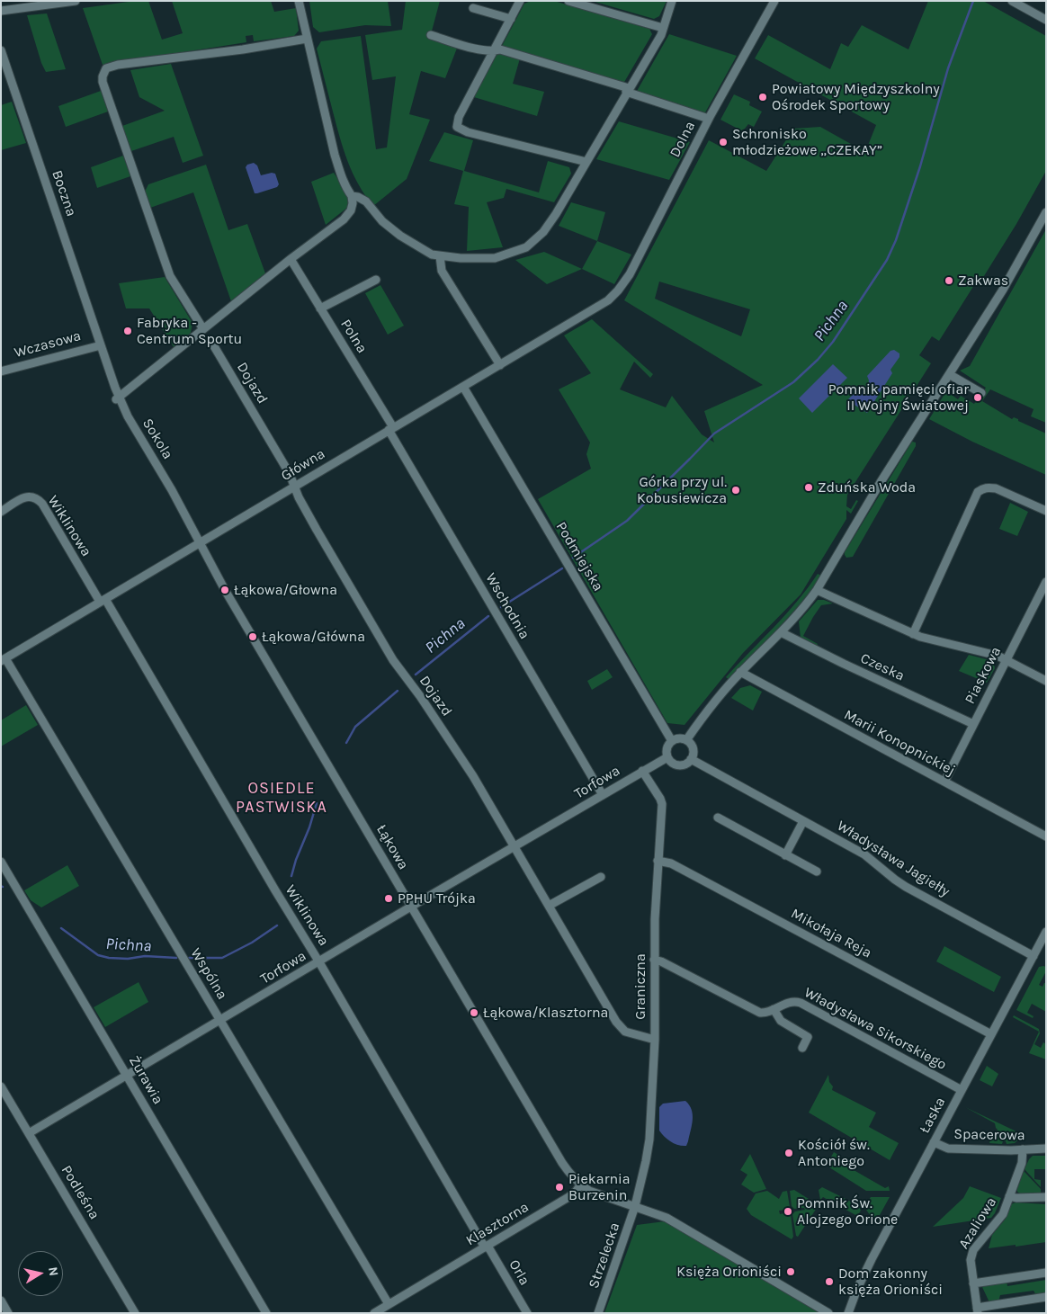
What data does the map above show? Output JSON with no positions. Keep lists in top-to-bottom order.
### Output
{
  "streets": {
    "street": [
      "Dolna",
      "Boczna",
      "Polna",
      "Wczasowa",
      "Dojazd",
      "Sokola",
      "Główna",
      "Wiklinowa",
      "Podmiejska",
      "Wschodnia",
      "Czeska",
      "Piaskowa",
      "Marii Konopnickiej",
      "Torfowa",
      "Łąkowa",
      "Władysława Jagiełły",
      "Mikołaja Reja",
      "Wspólna",
      "Graniczna",
      "Władysława Sikorskiego",
      "Żurawia",
      "Łaska",
      "Spacerowa",
      "Podleśna",
      "Azaliowa",
      "Klasztorna",
      "Strzelecka",
      "Orla"
    ]
  },
  "crossings": [
    ["Dolna", "Główna"],
    ["Boczna", "Wczasowa"],
    ["Boczna", "Sokola"],
    ["Polna", "Główna"],
    ["Polna", "Wschodnia"],
    ["Wczasowa", "Sokola"],
    ["Dojazd", "Główna"],
    ["Dojazd", "Torfowa"],
    ["Dojazd", "Graniczna"],
    ["Sokola", "Główna"],
    ["Sokola", "Łąkowa"],
    ["Główna", "Wiklinowa"],
    ["Główna", "Podmiejska"],
    ["Główna", "Wschodnia"],
    ["Główna", "Łąkowa"],
    ["Główna", "Wspólna"],
    ["Wiklinowa", "Torfowa"],
    ["Wiklinowa", "Klasztorna"],
    ["Wiklinowa", "Orla"],
    ["Podmiejska", "Torfowa"],
    ["Podmiejska", "Władysława Jagiełły"],
    ["Wschodnia", "Torfowa"],
    ["Czeska", "Piaskowa"],
    ["Piaskowa", "Marii Konopnickiej"],
    ["Torfowa", "Łąkowa"],
    ["Torfowa", "Władysława Jagiełły"],
    ["Torfowa", "Wspólna"],
    ["Torfowa", "Graniczna"],
    ["Torfowa", "Żurawia"],
    ["Torfowa", "Podleśna"],
    ["Łąkowa", "Klasztorna"],
    ["Władysława Jagiełły", "Łaska"],
    ["Mikołaja Reja", "Graniczna"],
    ["Mikołaja Reja", "Łaska"],
    ["Wspólna", "Klasztorna"],
    ["Graniczna", "Władysława Sikorskiego"],
    ["Graniczna", "Strzelecka"],
    ["Władysława Sikorskiego", "Łaska"],
    ["Łaska", "Spacerowa"],
    ["Spacerowa", "Azaliowa"],
    ["Klasztorna", "Orla"]
  ],
  "districts": ["OSIEDLE PASTWISKA"],
  "water": ["Pichna"],
  "places": [
    "Powiatowy Międzyszkolny Ośrodek Sportowy",
    "Schronisko młodzieżowe „CZEKAY”",
    "Zakwas",
    "Fabryka - Centrum Sportu",
    "Pomnik pamięci ofiar II Wojny Światowej",
    "Zduńska Woda",
    "Górka przy ul. Kobusiewicza",
    "Łąkowa/Głowna",
    "Łąkowa/Główna",
    "PPHU Trójka",
    "Łąkowa/Klasztorna",
    "Kościół św. Antoniego",
    "Piekarnia Burzenin",
    "Pomnik Św. Alojzego Orione",
    "Księża Orioniści",
    "Dom zakonny księża Orioniści"
  ],
  "north": "right"
}
